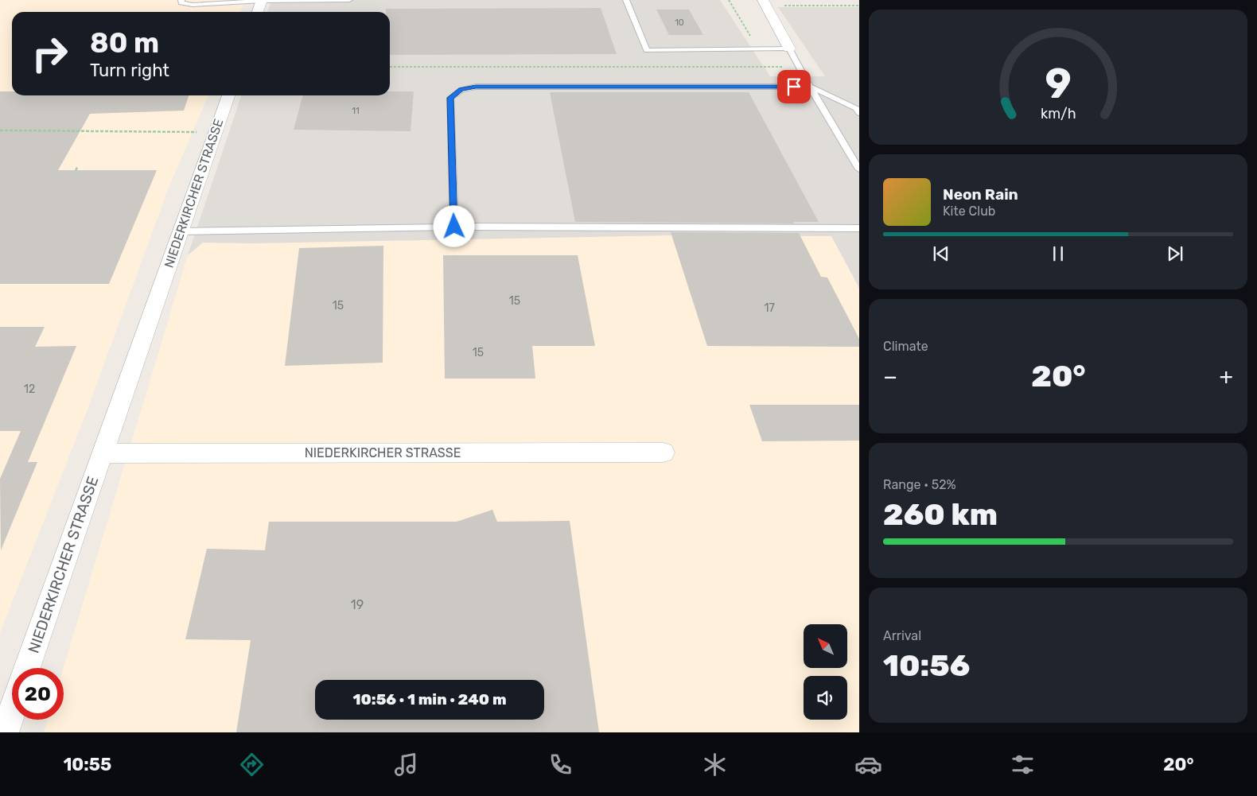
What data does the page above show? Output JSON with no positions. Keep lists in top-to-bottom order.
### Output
{
  "streets": {
    "street": ["NIEDERKIRCHER STRASSE"]
  },
  "house_numbers": [
    "10",
    "11",
    "15",
    "15",
    "17",
    "15",
    "12",
    "19"
  ],
  "north": "top left",
  "page": {
    "turn": ["80 m", "Turn right"],
    "song": ["Neon Rain", "Kite Club"],
    "tile": [
      "Climate",
      ["Range · 52%", "260 km"],
      ["Arrival", "10:56"]
    ],
    "heat": ["−", "20°", "+"],
    "limit": "20",
    "trip": "10:56 · 1 min · 240 m",
    "tabs": ["10:55", "20°"],
    "gauge": ["9", "km/h"]
  }
}
